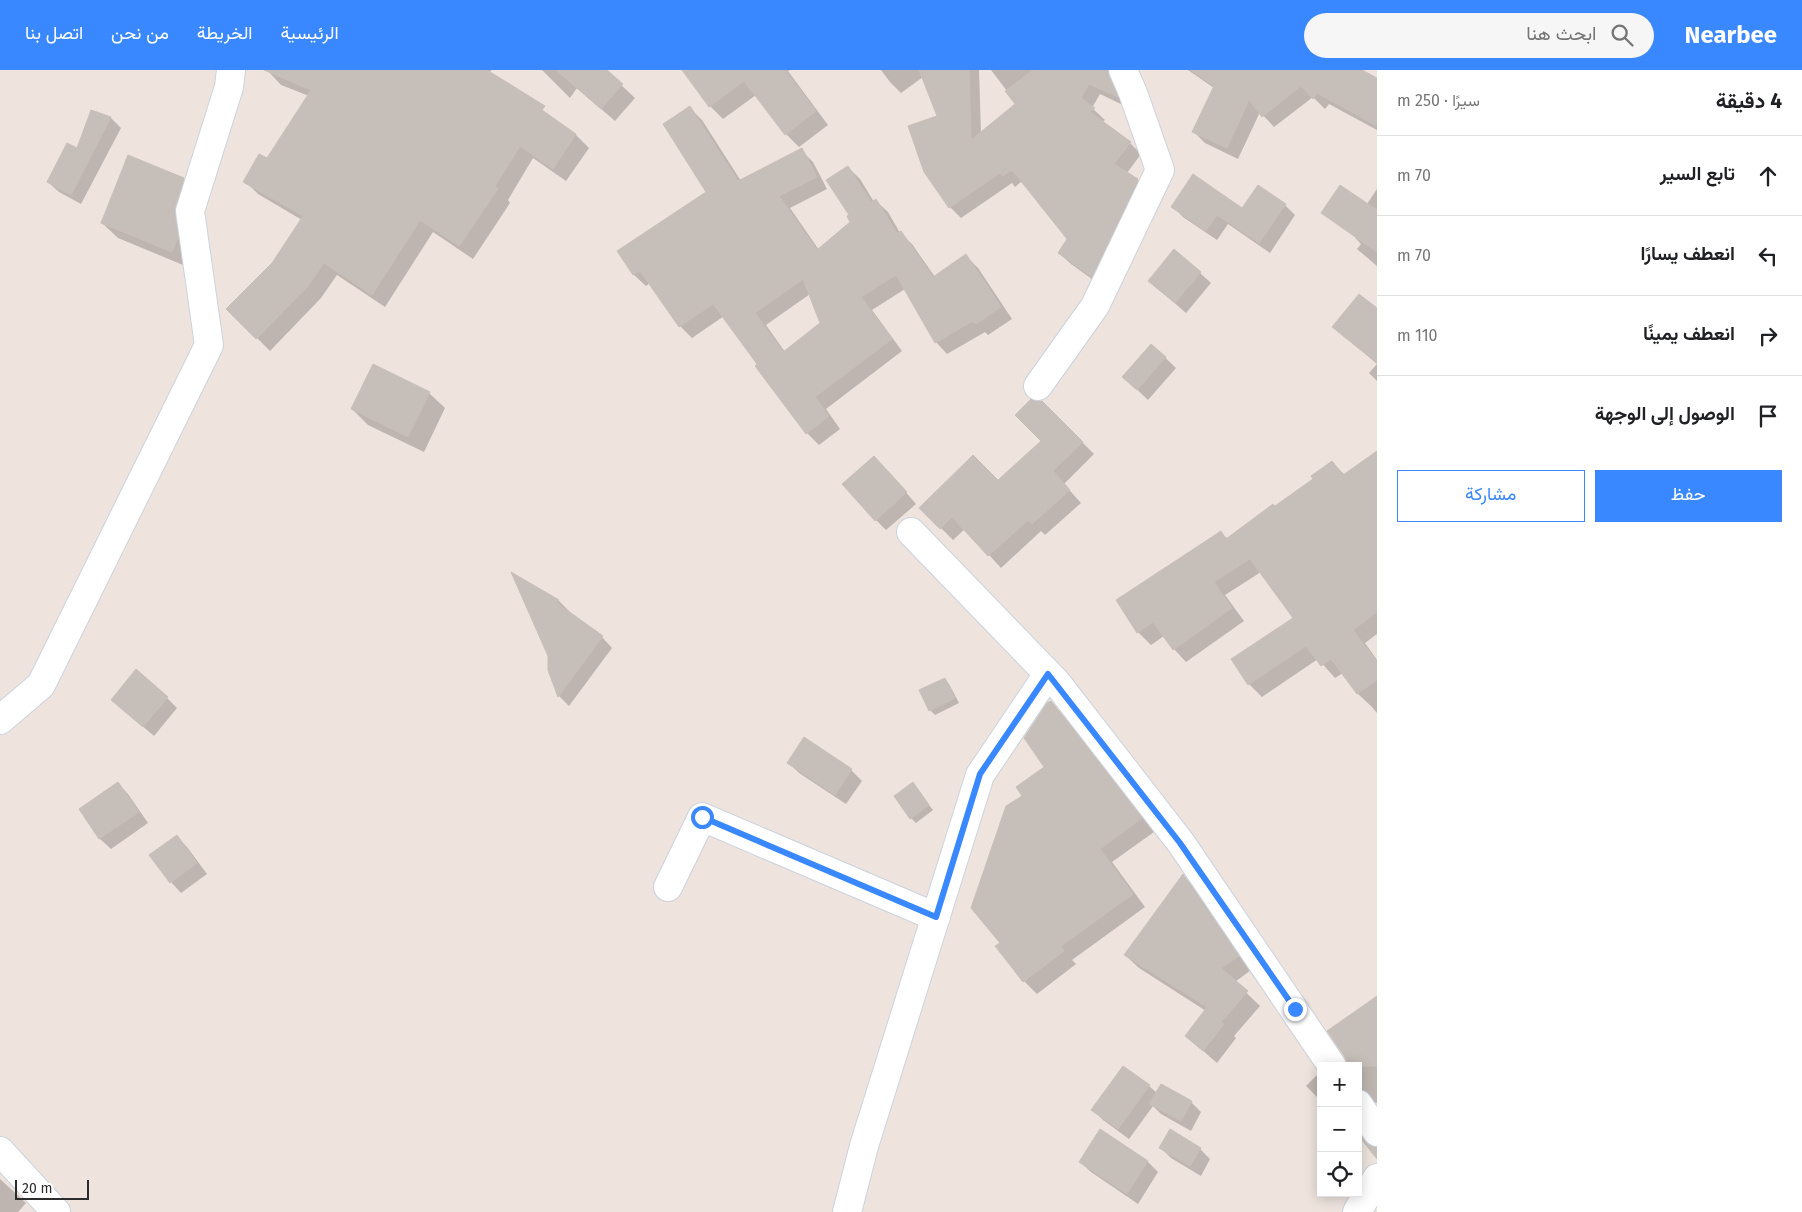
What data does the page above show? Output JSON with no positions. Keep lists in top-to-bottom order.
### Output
{
  "scale_bar": "20 m",
  "page": {
    "header": "Nearbee",
    "search": "ابحث هنا",
    "nav": [
      "الرئيسية",
      "الخريطة",
      "من نحن",
      "اتصل بنا"
    ],
    "heading": ["4 دقيقة", "سيرًا · 250 m"],
    "list": [
      ["تابع السير", "70 m"],
      ["انعطف يسارًا", "70 m"],
      ["انعطف يمينًا", "110 m"],
      "الوصول إلى الوجهة"
    ],
    "buttons": ["حفظ", "مشاركة"],
    "map_buttons": ["+", "−"],
    "scale": "20 m"
  }
}
